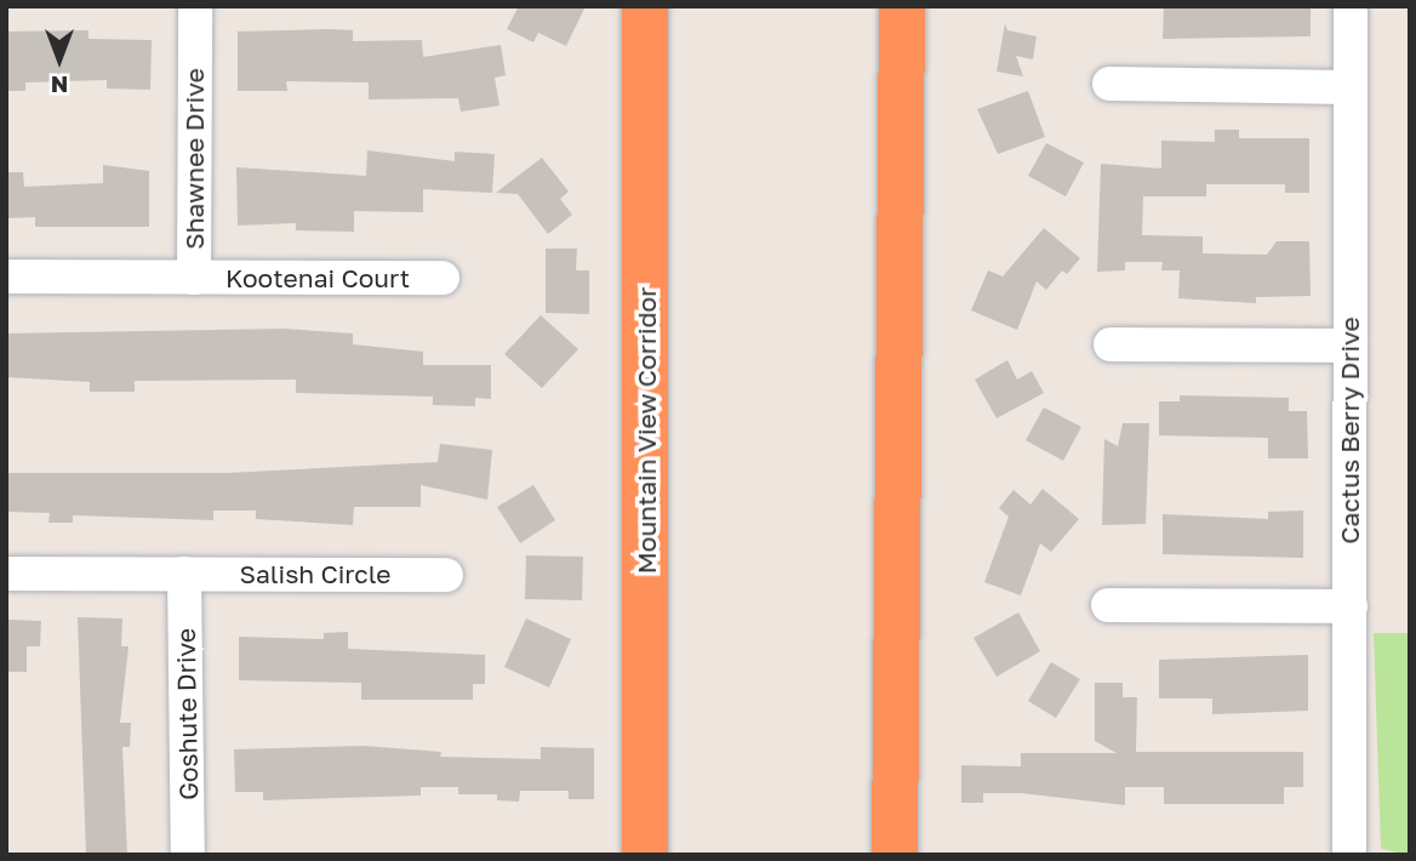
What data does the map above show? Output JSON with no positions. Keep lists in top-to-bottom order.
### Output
{
  "streets": {
    "highway": ["Mountain View Corridor"],
    "street": [
      "Shawnee Drive",
      "Kootenai Court",
      "Cactus Berry Drive",
      "Salish Circle",
      "Goshute Drive"
    ]
  },
  "crossings": [
    ["Shawnee Drive", "Kootenai Court"],
    ["Salish Circle", "Goshute Drive"]
  ],
  "north": "bottom"
}
